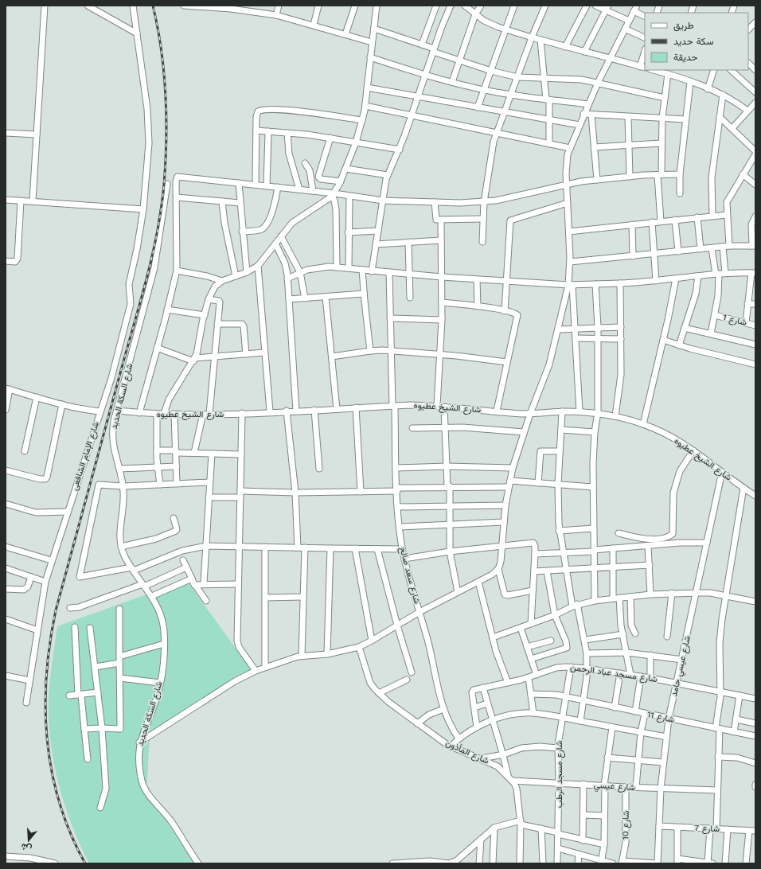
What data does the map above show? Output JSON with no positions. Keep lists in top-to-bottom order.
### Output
{
  "streets": {
    "street": [
      "شارع 1",
      "شارع السكة الحديد",
      "شارع الشيخ عطيوه",
      "شارع الإمام الشافعى",
      "شارع سعد صالح",
      "شارع عيسي حامد",
      "شارع مسجد عباد الرحمن",
      "شارع 11",
      "شارع المأذون",
      "شارع مسجد الرطب",
      "شارع عيسي",
      "شارع 10",
      "شارع 7"
    ]
  },
  "crossings": [
    ["شارع السكة الحديد", "شارع الشيخ عطيوه"],
    ["شارع الشيخ عطيوه", "شارع سعد صالح"],
    ["شارع الشيخ عطيوه", "شارع عيسي حامد"],
    ["شارع عيسي حامد", "شارع مسجد عباد الرحمن"],
    ["شارع عيسي حامد", "شارع 11"],
    ["شارع عيسي حامد", "شارع عيسي"],
    ["شارع عيسي حامد", "شارع 7"],
    ["شارع مسجد عباد الرحمن", "شارع مسجد الرطب"],
    ["شارع 11", "شارع مسجد الرطب"],
    ["شارع المأذون", "شارع عيسي"],
    ["شارع مسجد الرطب", "شارع عيسي"],
    ["شارع عيسي", "شارع 10"]
  ],
  "legend": ["طريق", "سكة حديد", "حديقة"],
  "north": "bottom"
}
